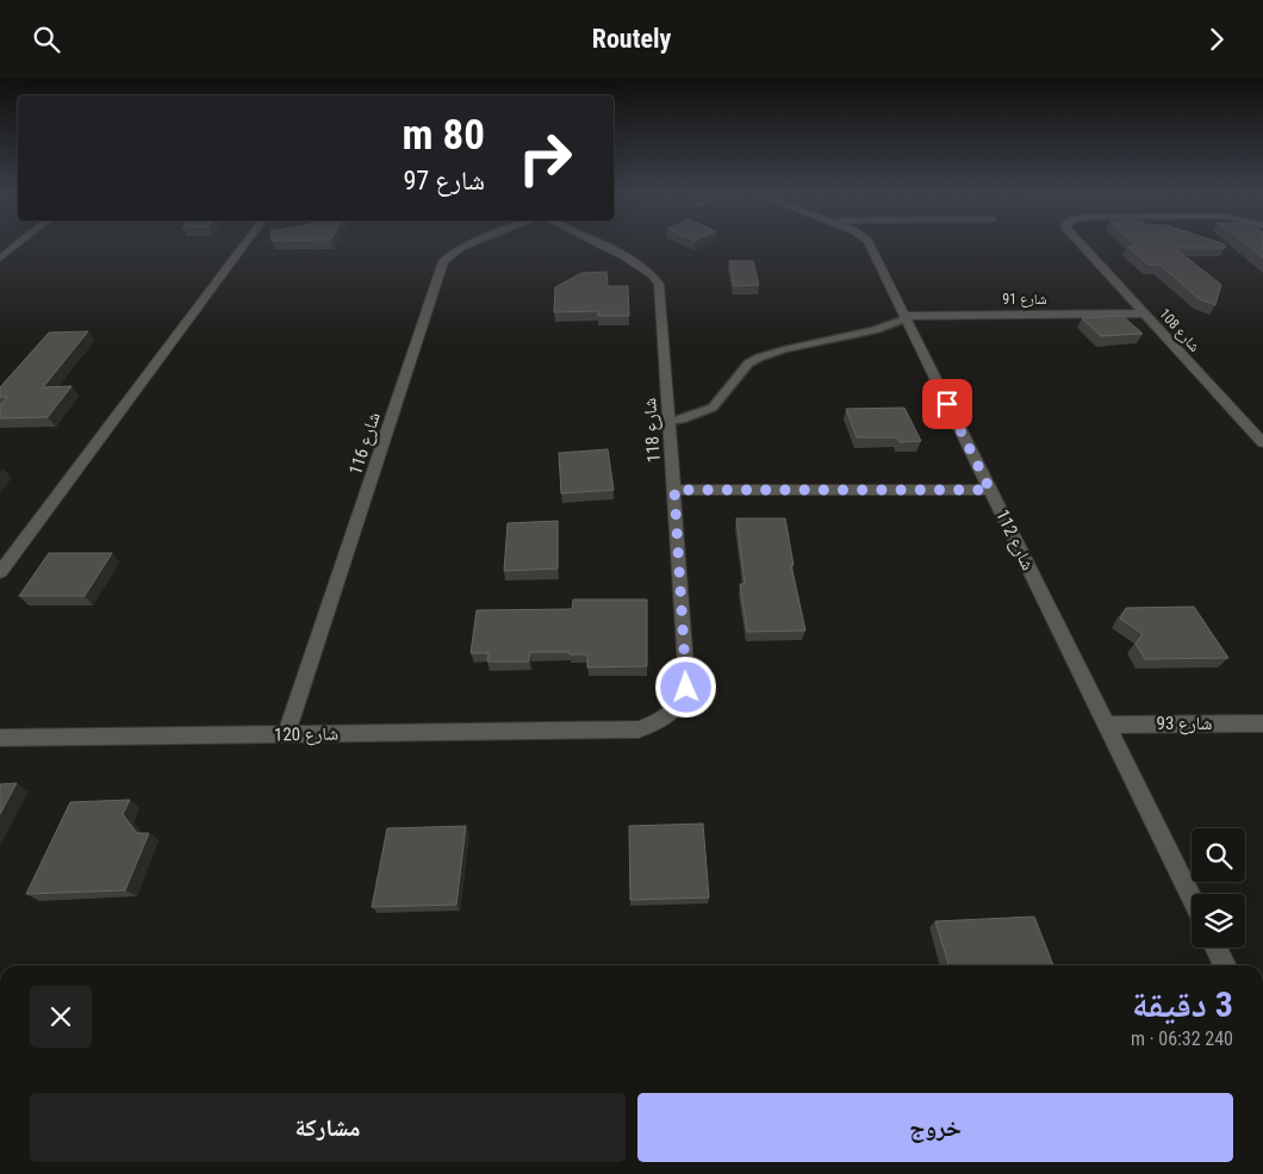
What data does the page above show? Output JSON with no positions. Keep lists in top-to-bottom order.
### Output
{
  "streets": {
    "street": [
      "شارع 91",
      "شارع 108",
      "شارع 118",
      "شارع 116",
      "شارع 112",
      "شارع 93",
      "شارع 120"
    ]
  },
  "crossings": [
    ["شارع 91", "شارع 108"],
    ["شارع 91", "شارع 112"],
    ["شارع 118", "شارع 120"],
    ["شارع 116", "شارع 120"],
    ["شارع 112", "شارع 93"]
  ],
  "page": {
    "header": "Routely",
    "turn": ["80 m", "شارع 97"],
    "heading": ["3 دقيقة", "240 m · 06:32"],
    "buttons": ["خروج", "مشاركة"]
  }
}
